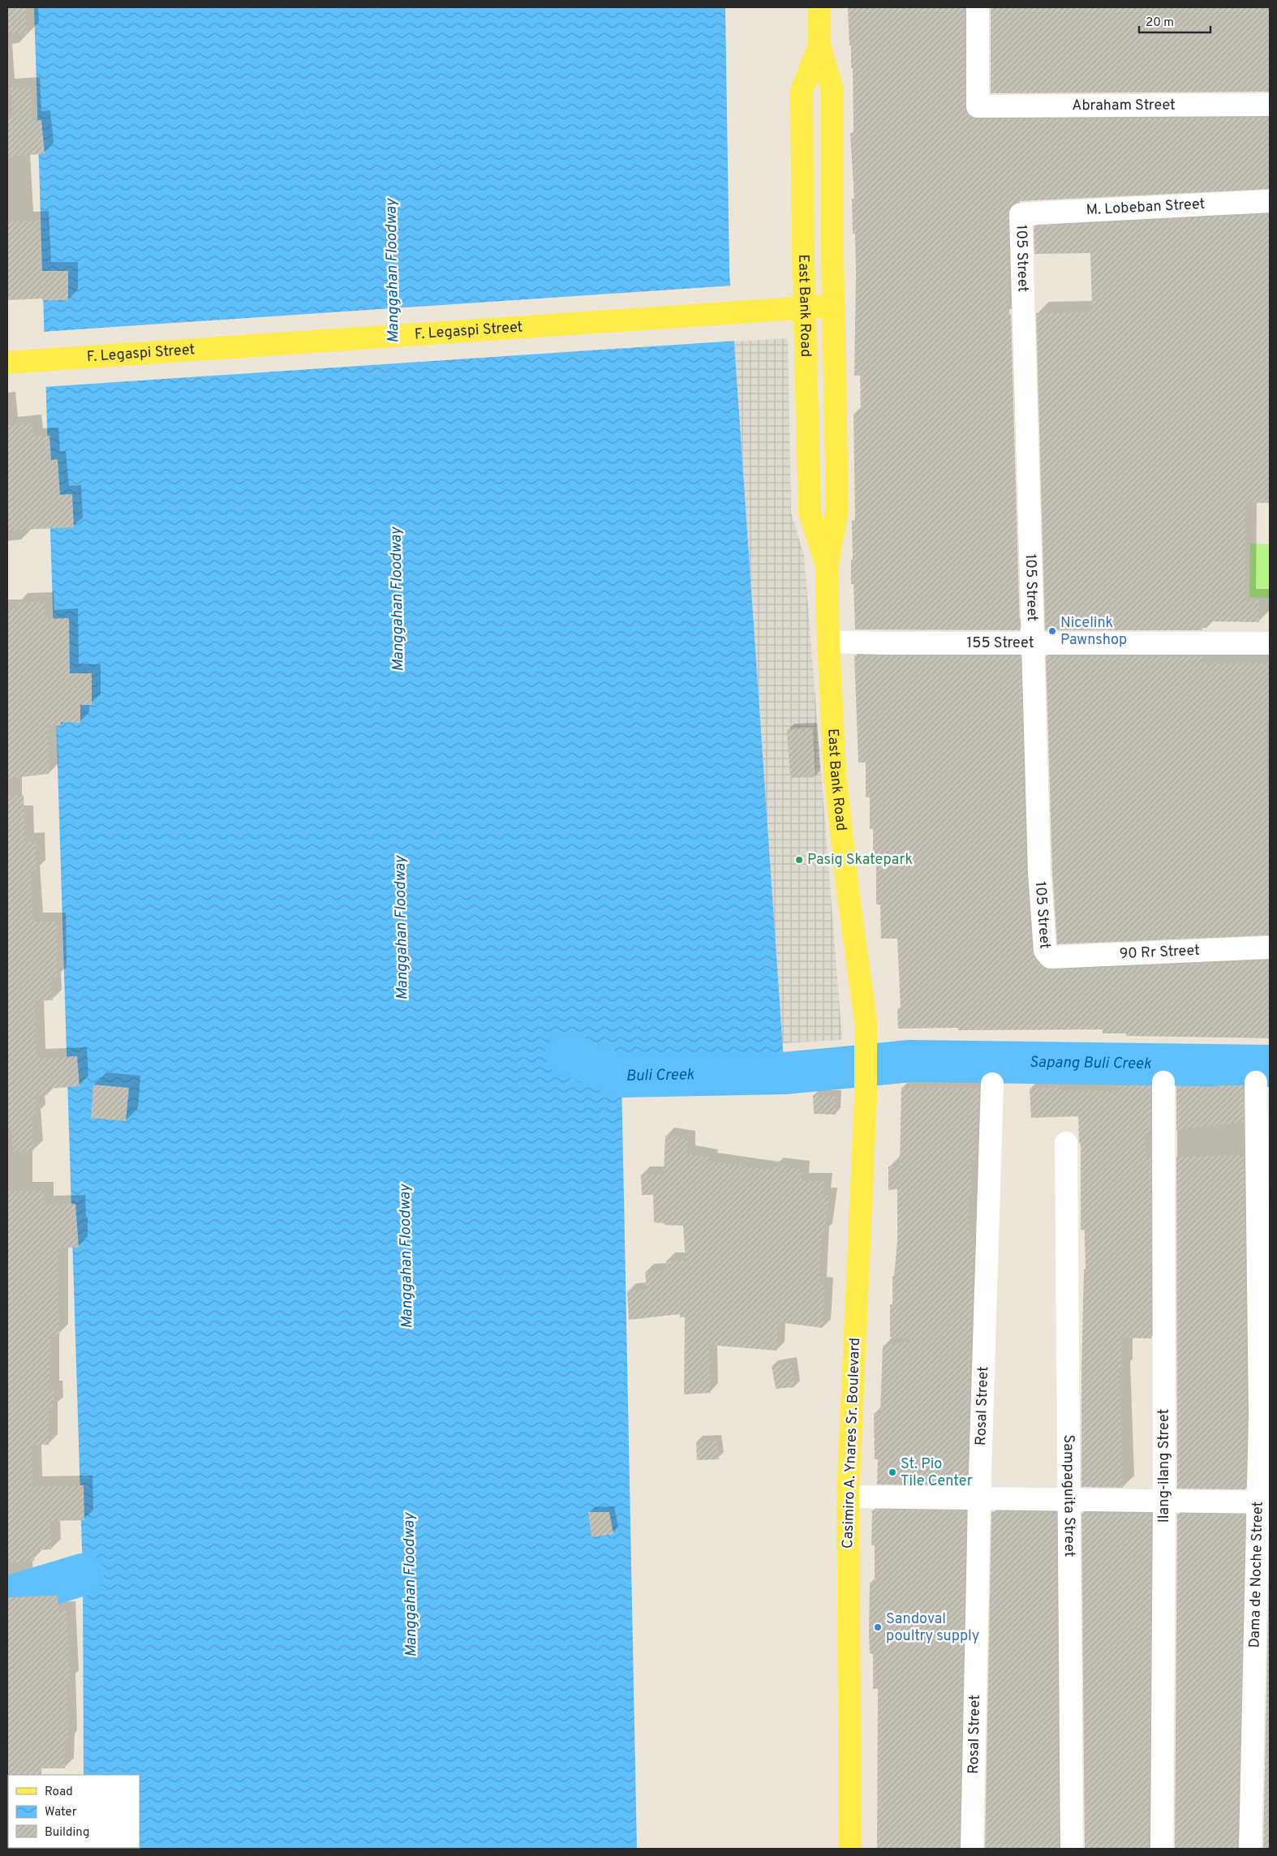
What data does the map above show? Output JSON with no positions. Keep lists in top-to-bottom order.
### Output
{
  "streets": {
    "main road": ["East Bank Road", "F. Legaspi Street", "Casimiro A. Ynares Sr. Boulevard"],
    "street": [
      "Abraham Street",
      "M. Lobeban Street",
      "105 Street",
      "155 Street",
      "90 Rr Street",
      "Rosal Street",
      "Ilang-ilang Street",
      "Sampaguita Street",
      "Dama de Noche Street"
    ]
  },
  "crossings": [
    ["M. Lobeban Street", "105 Street"],
    ["105 Street", "155 Street"],
    ["105 Street", "90 Rr Street"],
    ["East Bank Road", "F. Legaspi Street"],
    ["East Bank Road", "155 Street"],
    ["East Bank Road", "Casimiro A. Ynares Sr. Boulevard"]
  ],
  "water": ["Manggahan Floodway", "Sapang Buli Creek", "Buli Creek"],
  "places": [
    "Nicelink Pawnshop",
    "Pasig Skatepark",
    "St. Pio Tile Center",
    "Sandoval poultry supply"
  ],
  "legend": ["Road", "Water", "Building"],
  "scale_bar": "20 m"
}
